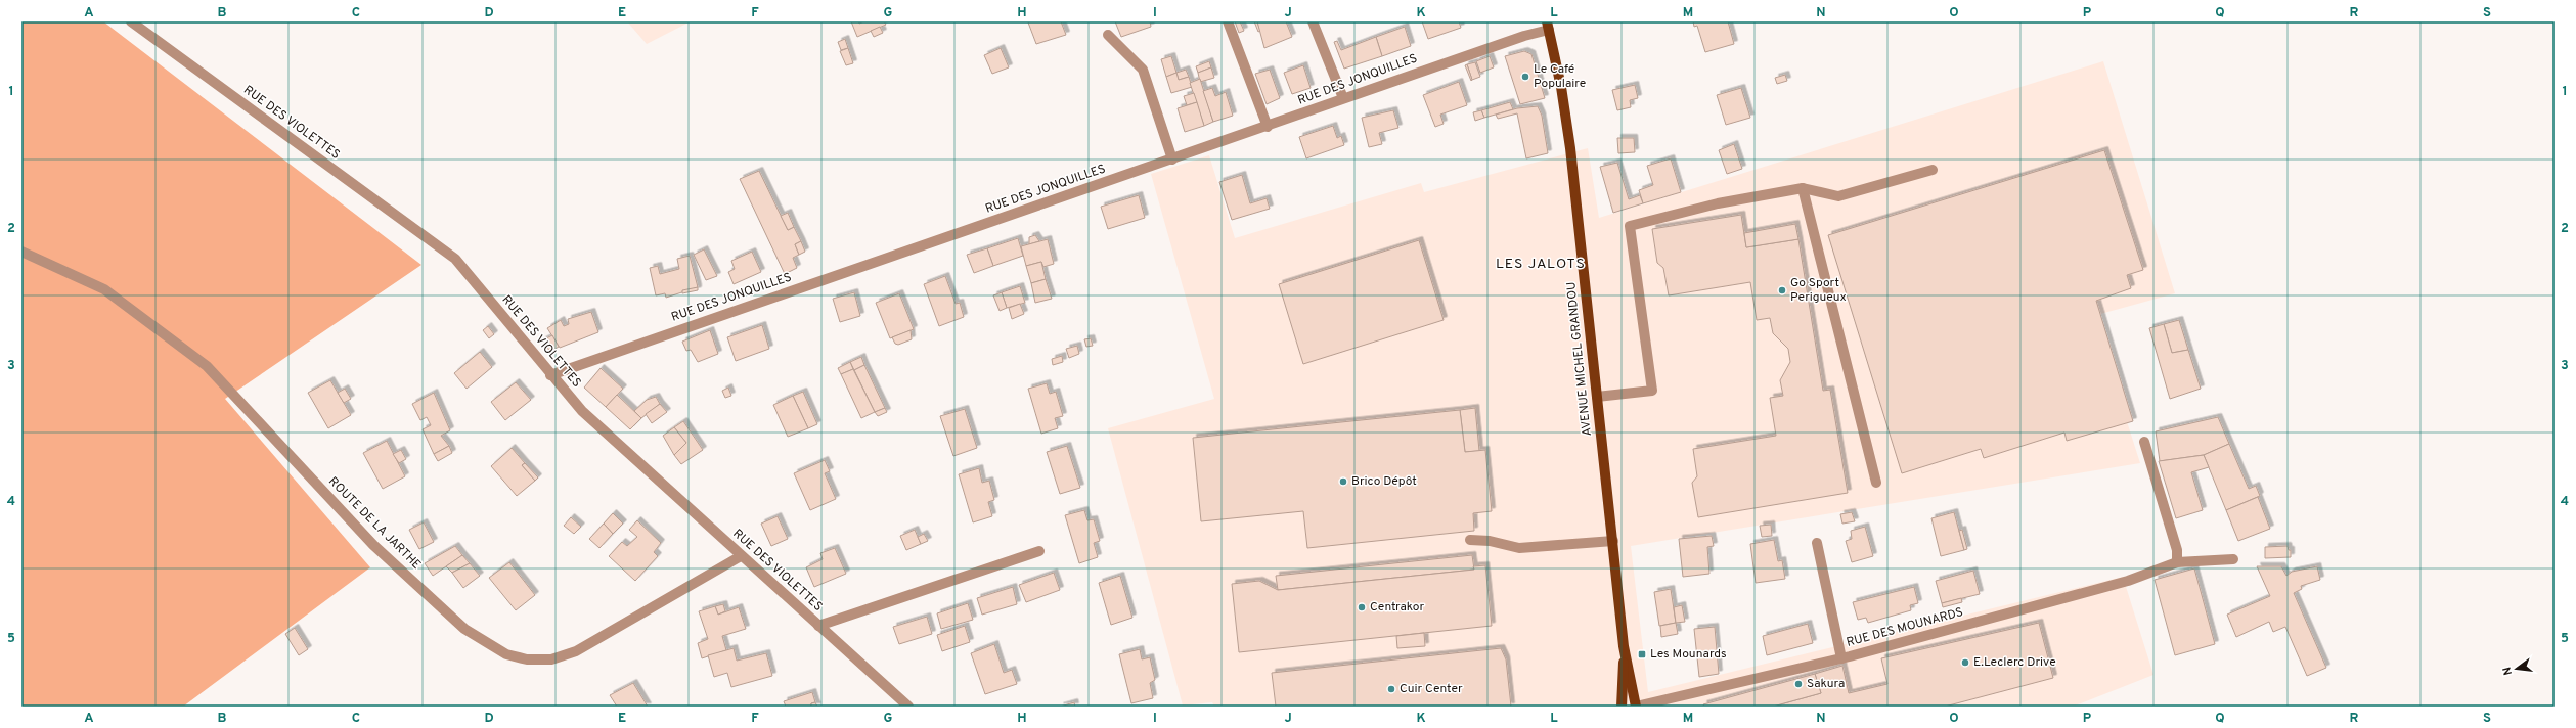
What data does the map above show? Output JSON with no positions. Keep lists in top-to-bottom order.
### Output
{
  "streets": {
    "main road": ["AVENUE MICHEL GRANDOU"],
    "street": [
      "RUE DES JONQUILLES",
      "RUE DES VIOLETTES",
      "ROUTE DE LA JARTHE",
      "RUE DES MOUNARDS"
    ]
  },
  "crossings": [
    ["RUE DES JONQUILLES", "RUE DES VIOLETTES"],
    ["RUE DES JONQUILLES", "AVENUE MICHEL GRANDOU"],
    ["RUE DES VIOLETTES", "ROUTE DE LA JARTHE"],
    ["AVENUE MICHEL GRANDOU", "RUE DES MOUNARDS"]
  ],
  "districts": ["LES JALOTS"],
  "places": {
    "other": [
      "Le Café Populaire",
      "Go Sport Perigueux",
      "Brico Dépôt",
      "Centrakor",
      "E.Leclerc Drive",
      "Sakura",
      "Cuir Center"
    ],
    "transit": ["Les Mounards"]
  },
  "north": "left",
  "grid": {
    "columns": [
      "A",
      "B",
      "C",
      "D",
      "E",
      "F",
      "G",
      "H",
      "I",
      "J",
      "K",
      "L",
      "M",
      "N",
      "O",
      "P",
      "Q",
      "R",
      "S"
    ],
    "rows": [
      "1",
      "2",
      "3",
      "4",
      "5"
    ]
  }
}
